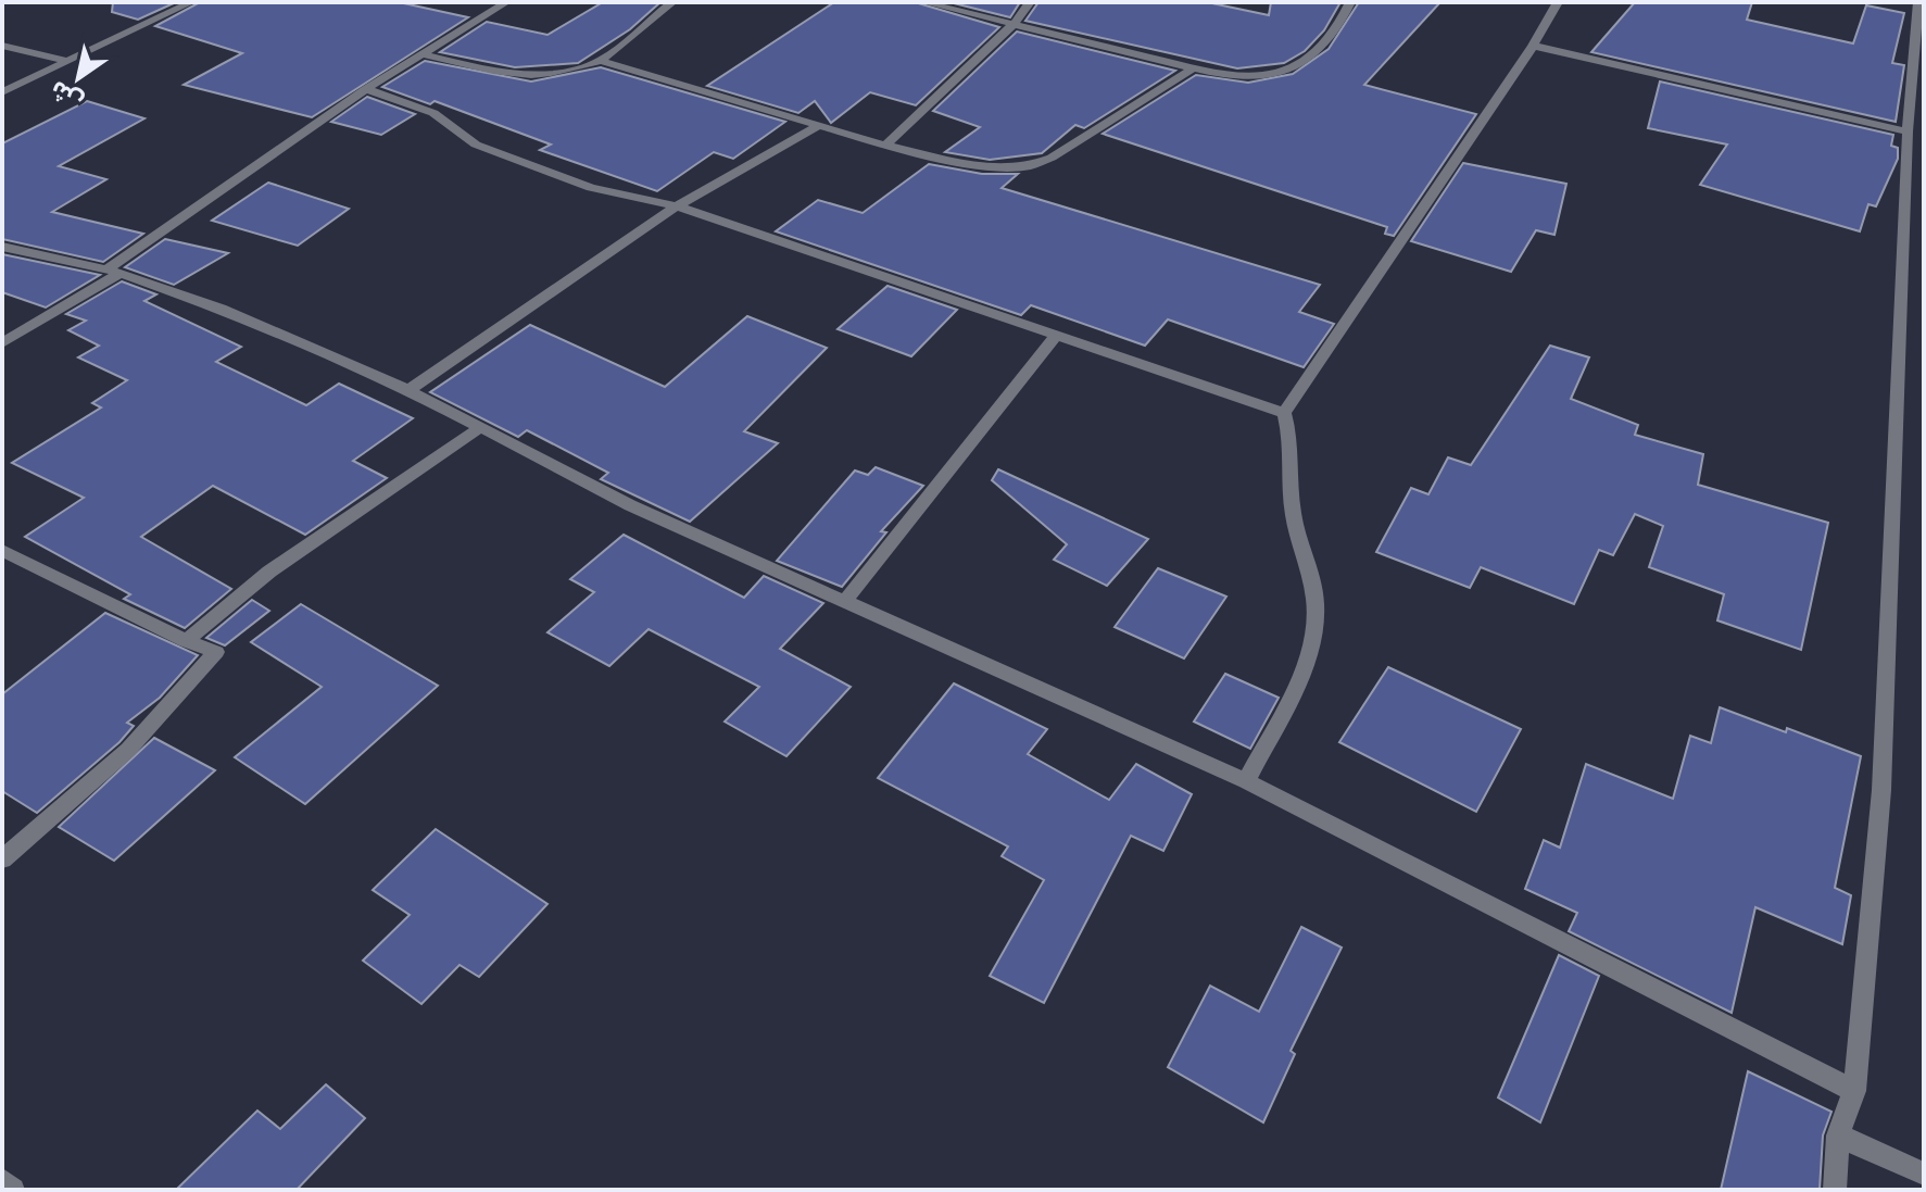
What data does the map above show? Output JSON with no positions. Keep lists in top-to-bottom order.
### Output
{
  "north": "bottom left"
}
